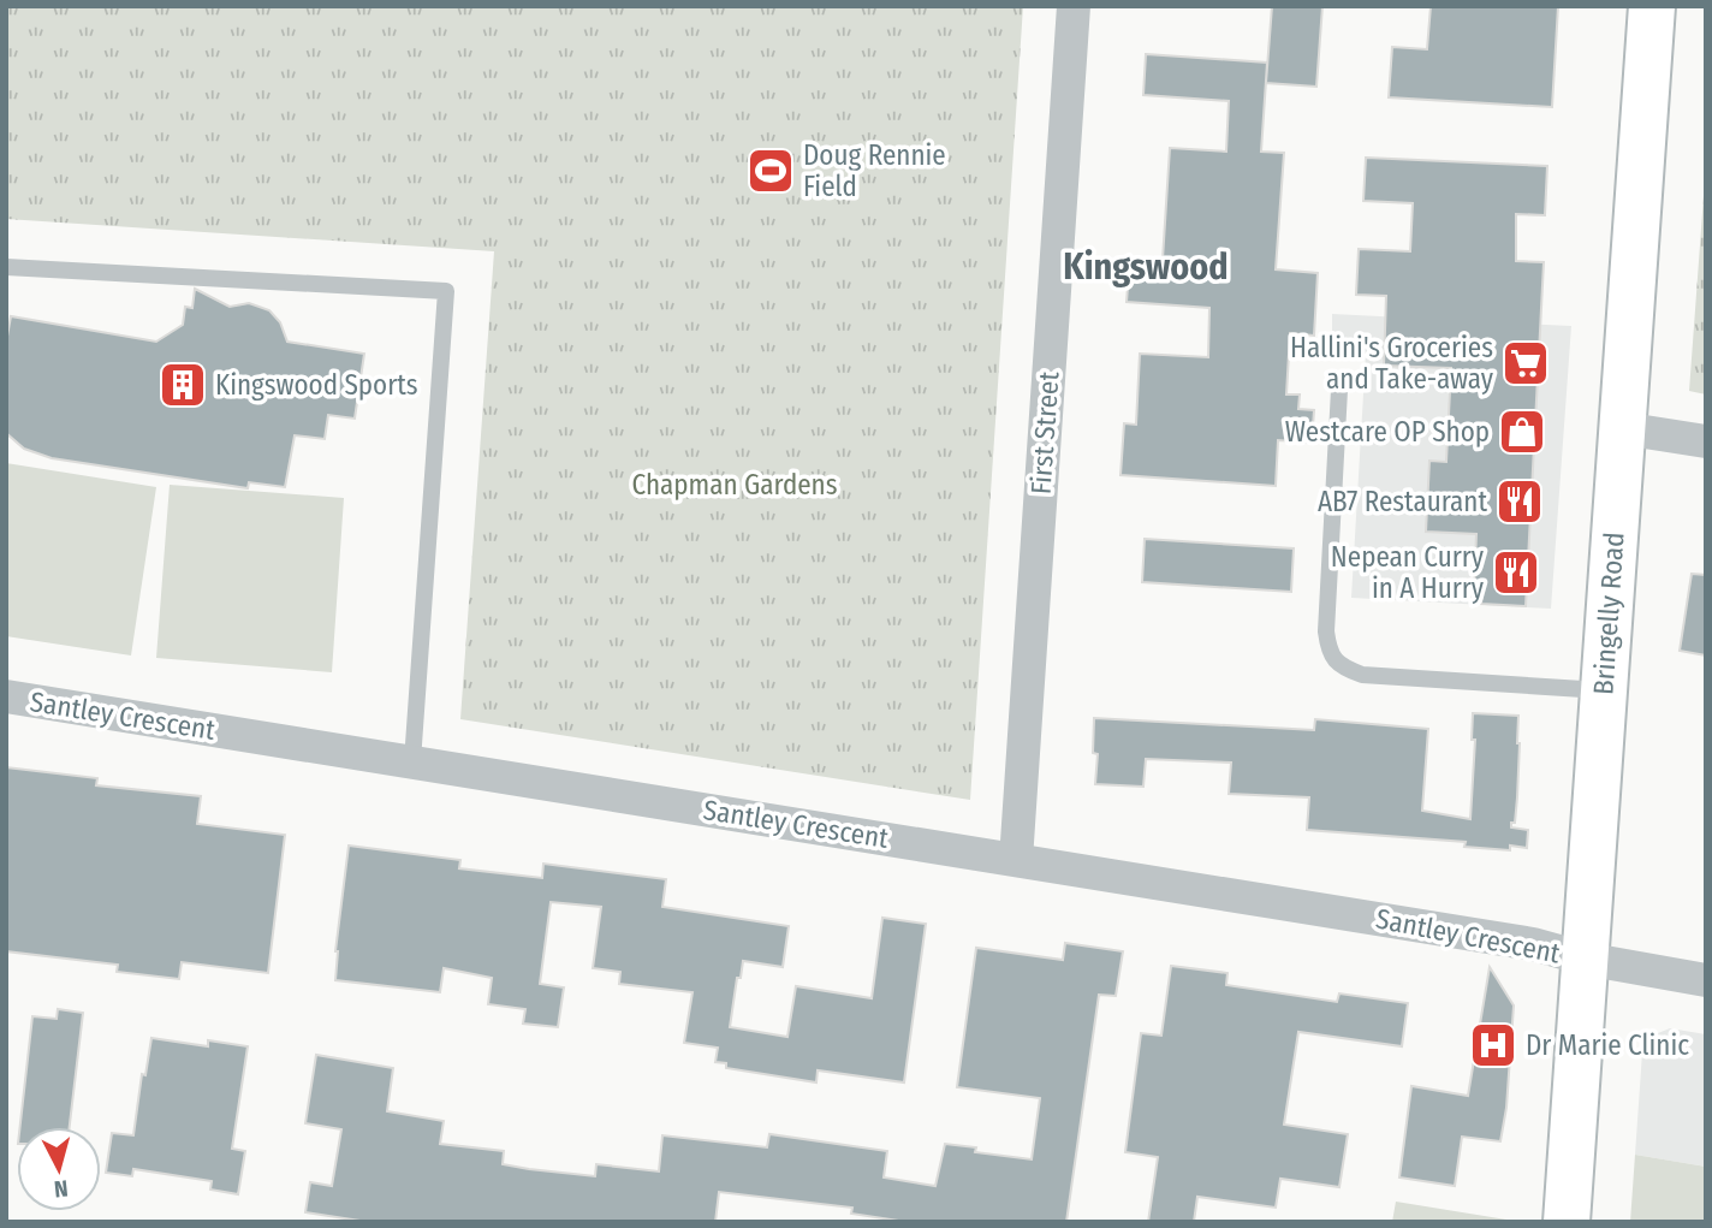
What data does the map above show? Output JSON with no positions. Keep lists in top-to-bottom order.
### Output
{
  "streets": {
    "main road": ["Bringelly Road"],
    "street": ["First Street", "Santley Crescent"]
  },
  "crossings": [
    ["First Street", "Santley Crescent"],
    ["Bringelly Road", "Santley Crescent"]
  ],
  "districts": ["Kingswood"],
  "parks": ["Chapman Gardens"],
  "places": {
    "sports": ["Doug Rennie Field"],
    "supermarket": ["Hallini's Groceries and Take-away"],
    "building": ["Kingswood Sports"],
    "shop": ["Westcare OP Shop"],
    "restaurant": ["AB7 Restaurant", "Nepean Curry in A Hurry"],
    "hospital": ["Dr Marie Clinic"]
  },
  "north": "bottom"
}
